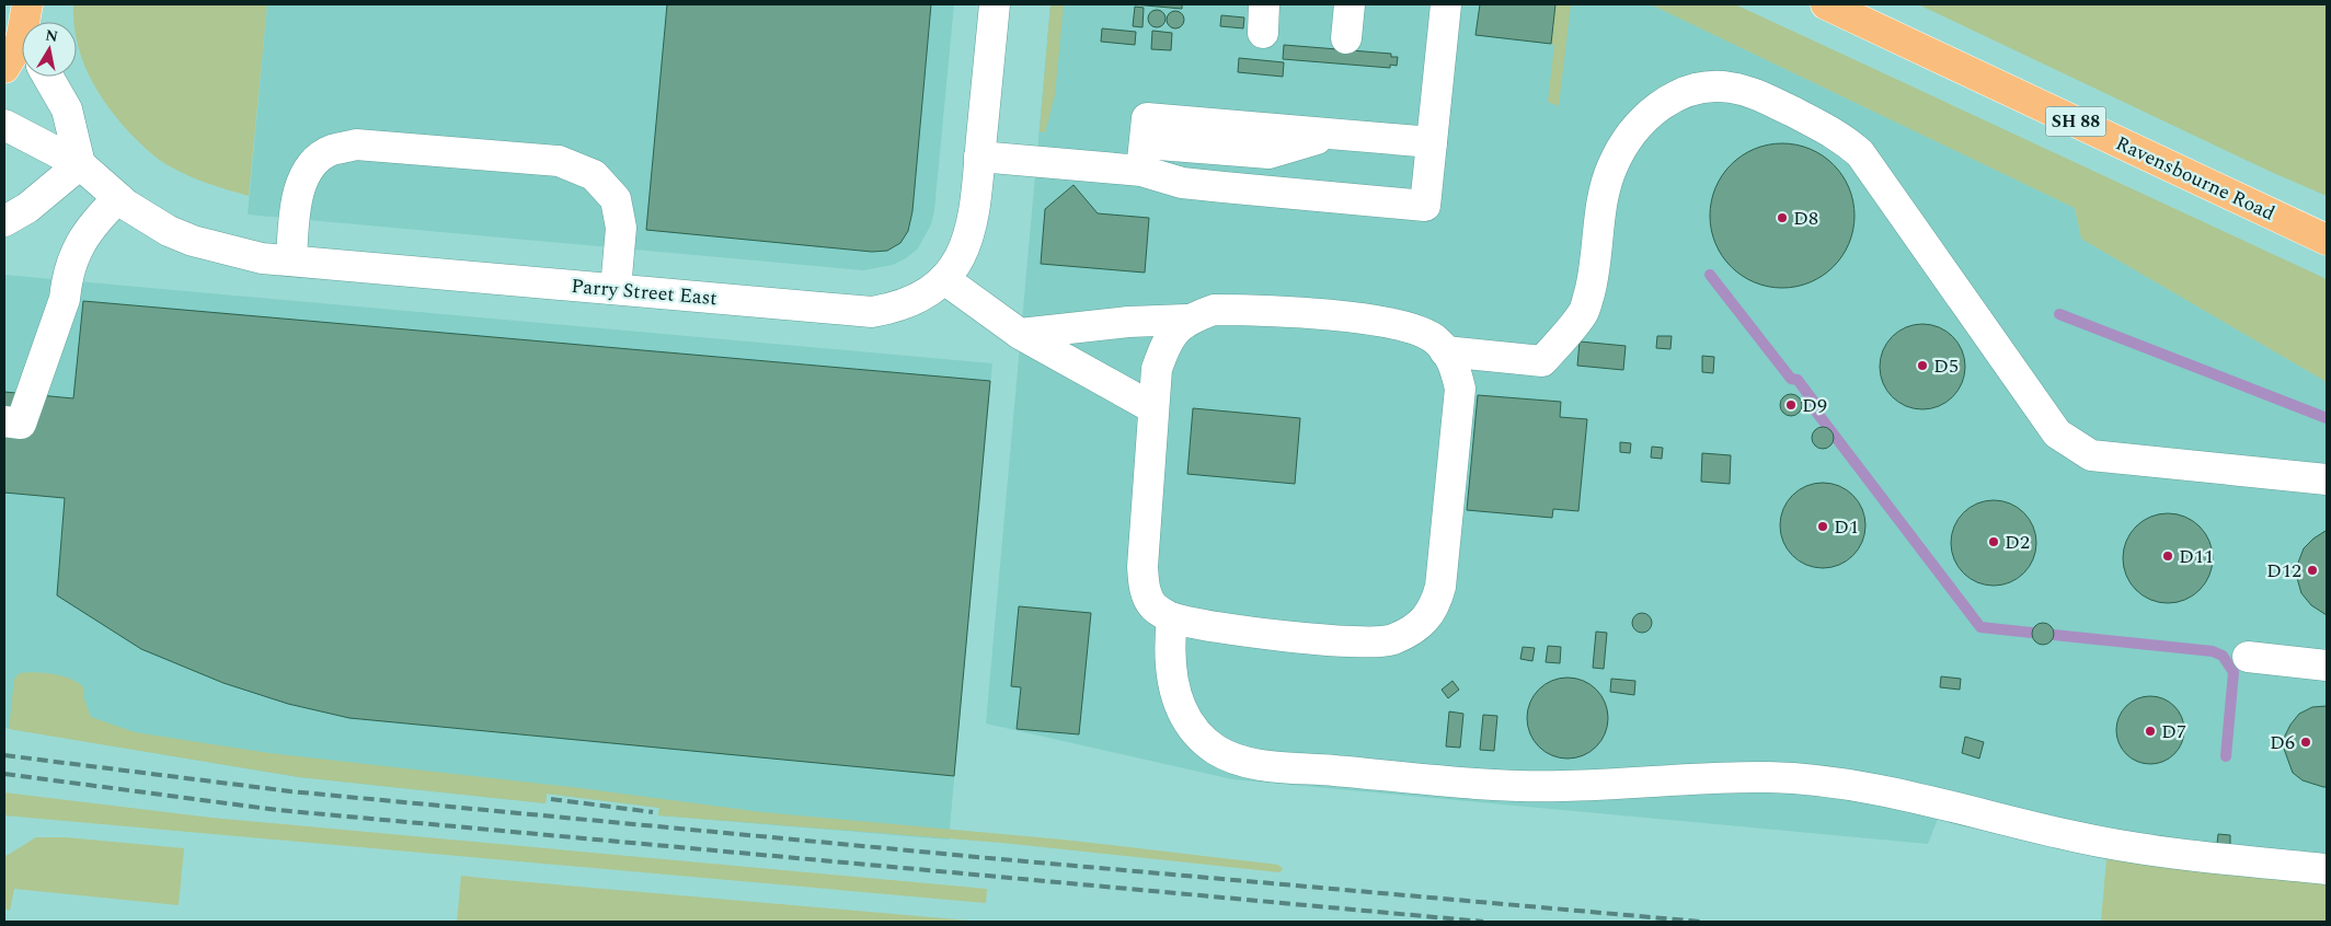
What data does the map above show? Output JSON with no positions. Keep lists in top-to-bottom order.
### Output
{
  "streets": {
    "highway": ["SH 88", "Ravensbourne Road"],
    "street": ["Parry Street East"]
  },
  "places": [
    "D8",
    "D5",
    "D9",
    "D1",
    "D2",
    "D11",
    "D12",
    "D7",
    "D6"
  ],
  "north": "top"
}
